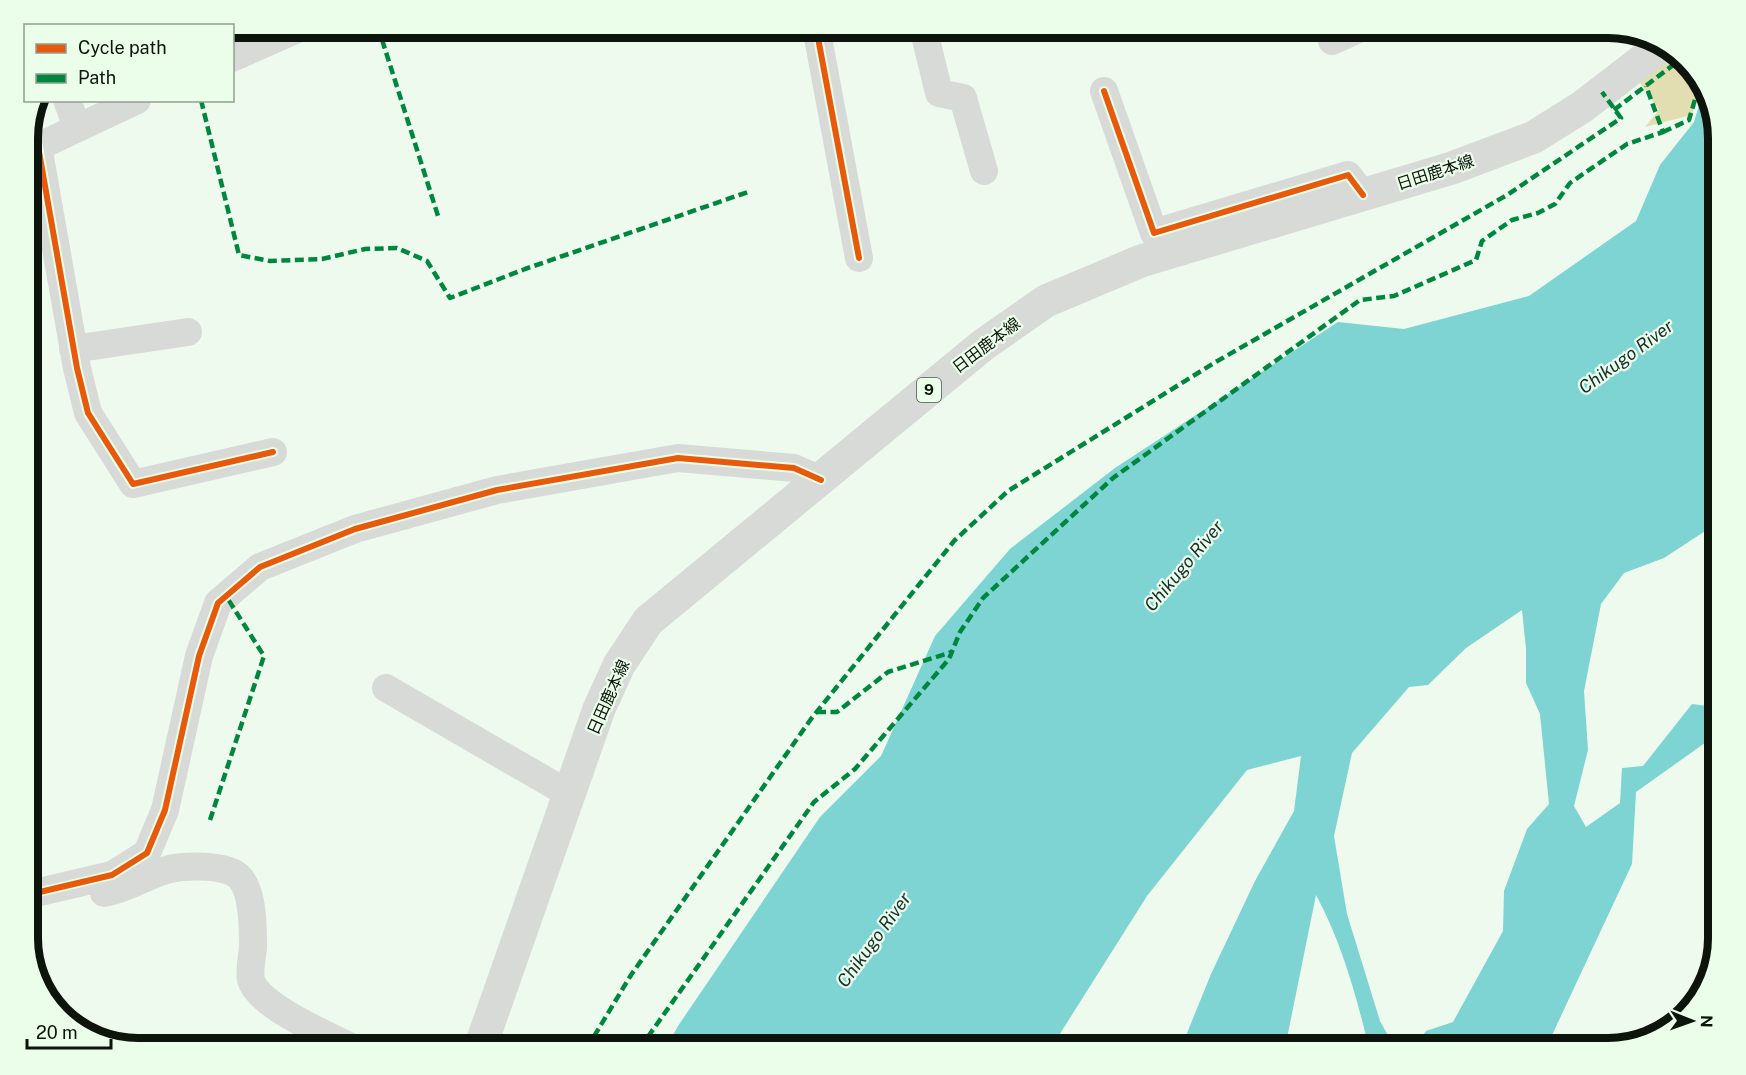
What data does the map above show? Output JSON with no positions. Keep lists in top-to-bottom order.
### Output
{
  "streets": {
    "main road": ["日田鹿本線", "9"]
  },
  "water": ["Chikugo River"],
  "legend": ["Cycle path", "Path"],
  "scale_bar": "20 m",
  "north": "right"
}
